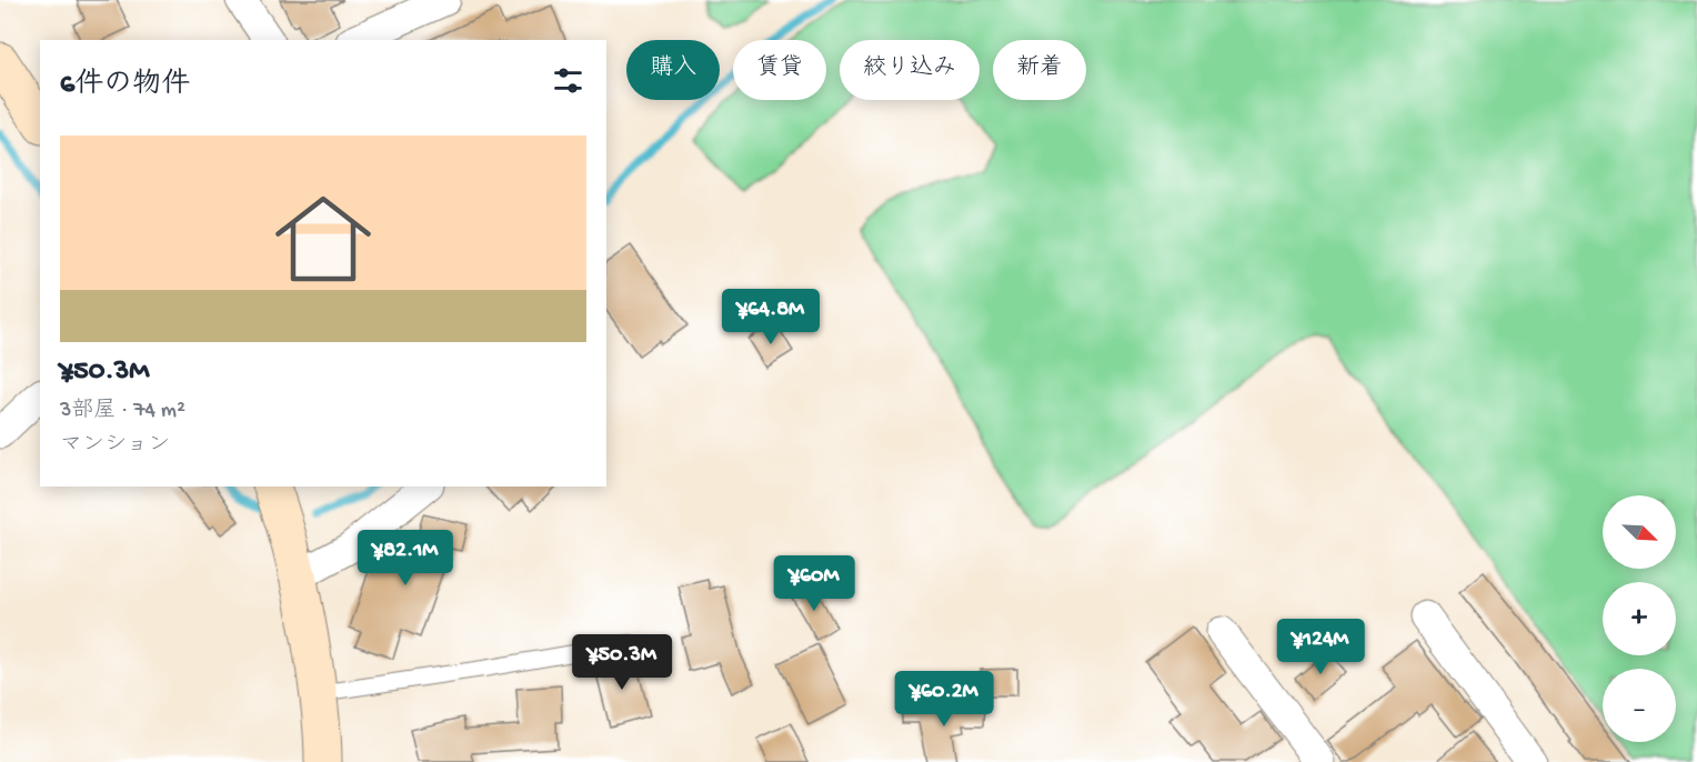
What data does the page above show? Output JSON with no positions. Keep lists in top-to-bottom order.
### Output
{
  "north": "bottom right",
  "page": {
    "chip": [
      "購入",
      "賃貸",
      "絞り込み",
      "新着"
    ],
    "heading": "6件の物件",
    "list": [
      {
        "name": "¥50.3M",
        "note": "3部屋 · 74 m² · マンション"
      }
    ],
    "price": [
      "¥64.8M",
      "¥82.1M",
      "¥60M",
      "¥124M",
      "¥50.3M",
      "¥60.2M"
    ],
    "map_buttons": ["+", "−"]
  }
}
